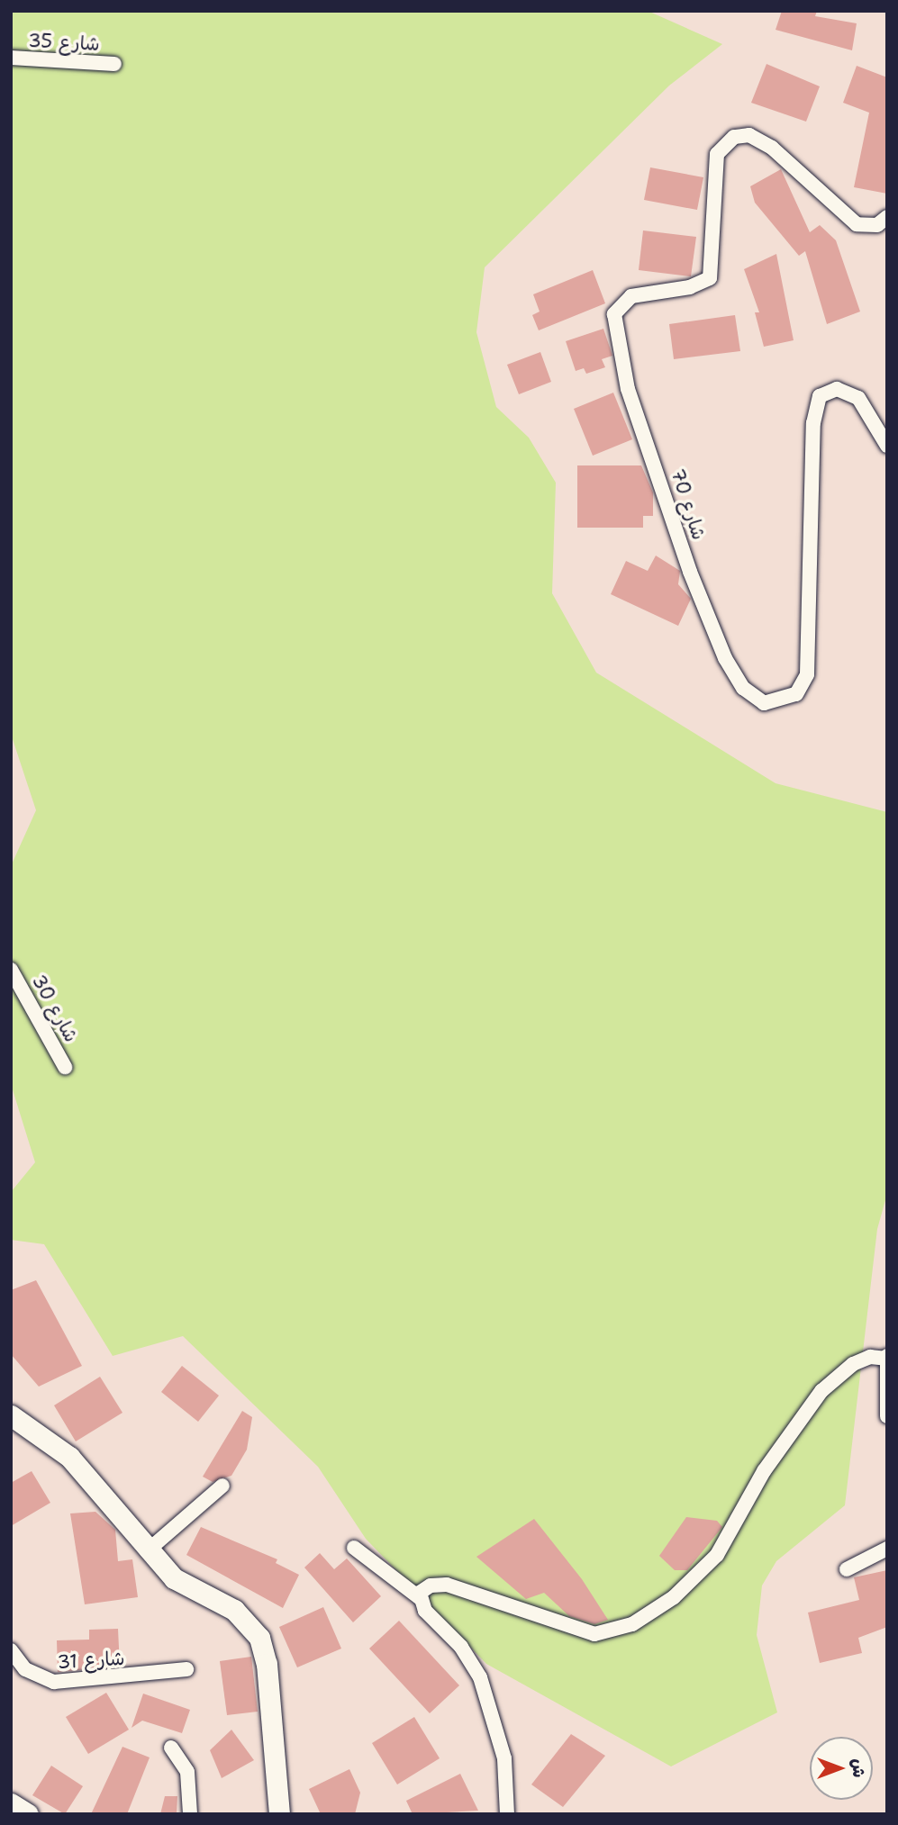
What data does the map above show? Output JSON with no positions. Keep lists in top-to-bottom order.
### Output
{
  "streets": {
    "street": [
      "شارع 35",
      "شارع 70",
      "شارع 30",
      "شارع 31"
    ]
  },
  "north": "right"
}
